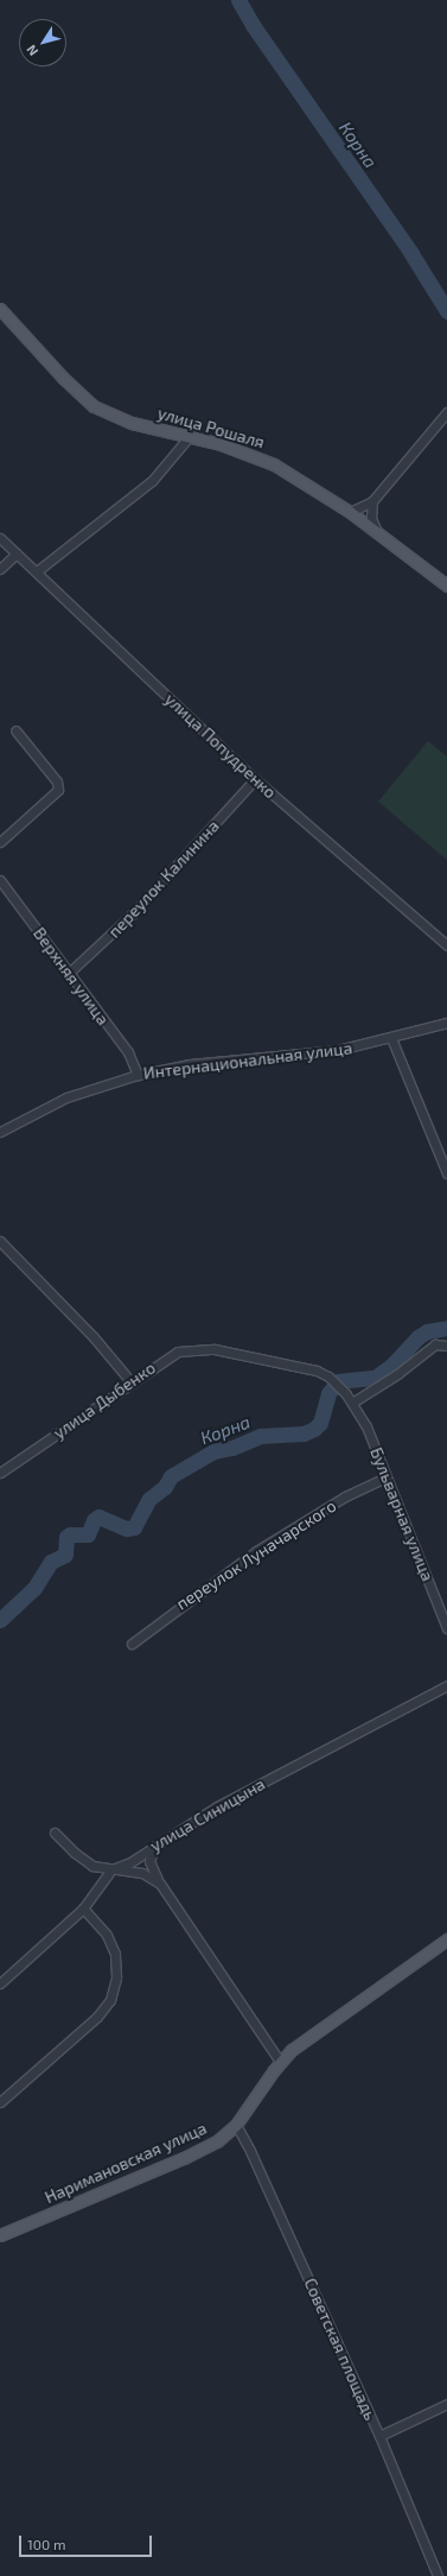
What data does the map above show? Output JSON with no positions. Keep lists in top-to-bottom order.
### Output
{
  "streets": {
    "main road": ["улица Рошаля", "Наримановская улица"],
    "street": [
      "улица Попудренко",
      "переулок Калинина",
      "Верхняя улица",
      "Интернациональная улица",
      "улица Дыбенко",
      "Бульварная улица",
      "переулок Луначарского",
      "улица Синицына",
      "Советская площадь"
    ]
  },
  "crossings": [
    ["улица Попудренко", "переулок Калинина"],
    ["переулок Калинина", "Верхняя улица"],
    ["Верхняя улица", "Интернациональная улица"],
    ["улица Дыбенко", "Бульварная улица"],
    ["Бульварная улица", "переулок Луначарского"],
    ["Наримановская улица", "Советская площадь"]
  ],
  "water": ["Корна"],
  "scale_bar": "100 m",
  "north": "bottom left"
}
